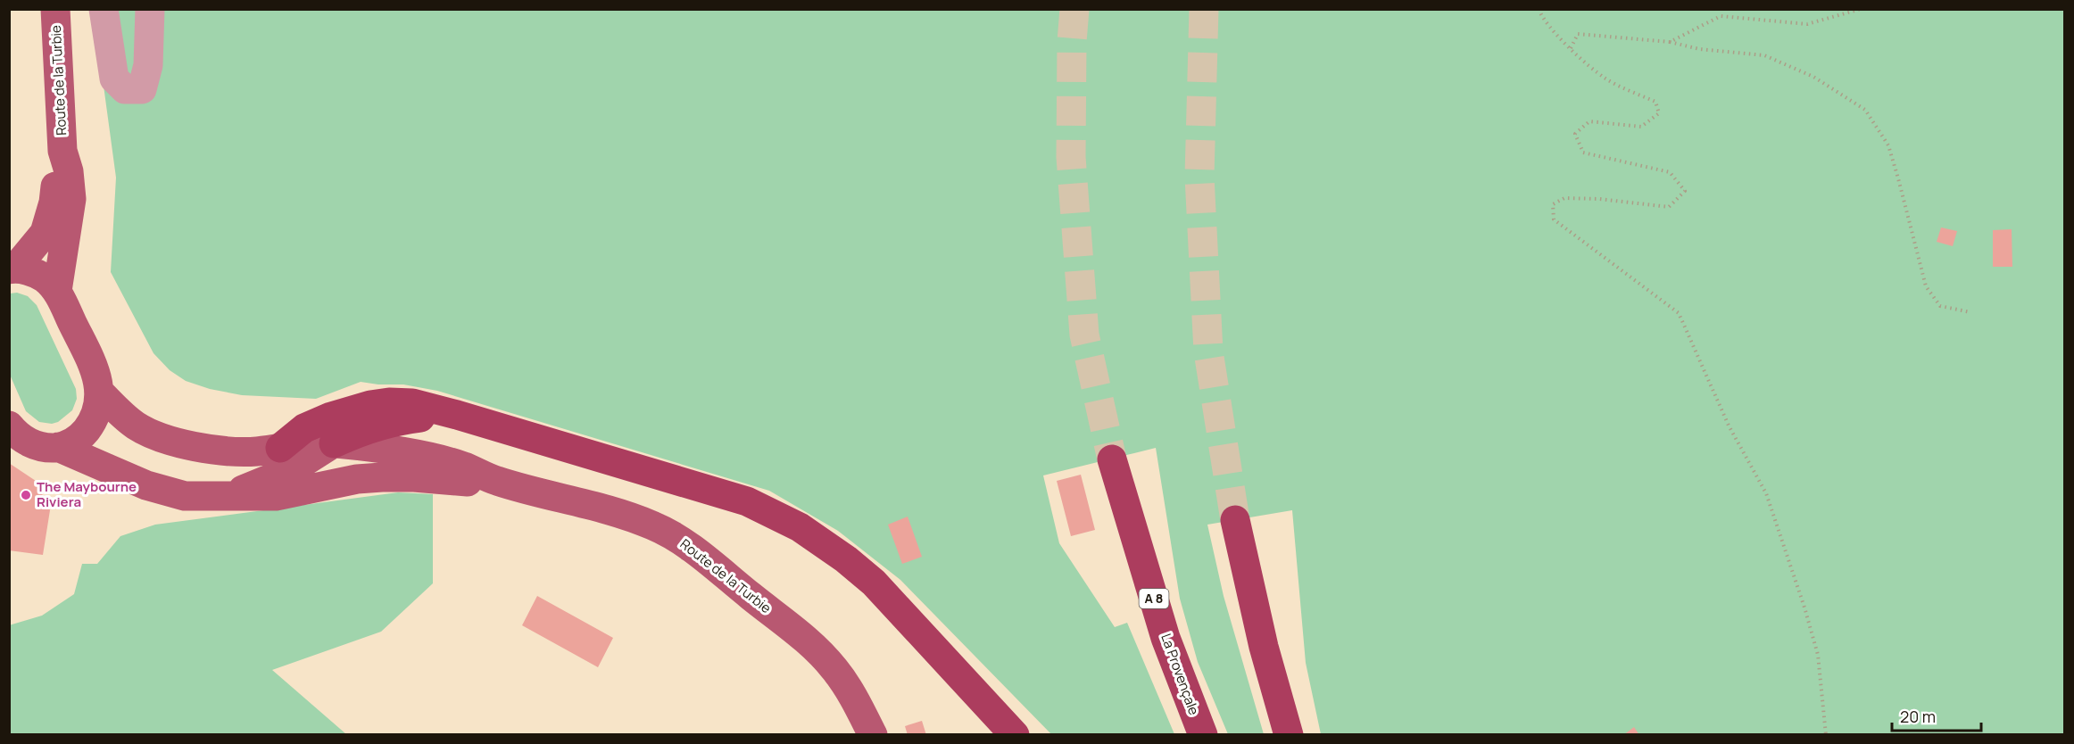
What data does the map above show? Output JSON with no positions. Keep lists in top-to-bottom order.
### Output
{
  "streets": {
    "highway": ["A 8", "La Provençale"],
    "main road": ["Route de la Turbie"]
  },
  "places": ["The Maybourne Riviera"],
  "scale_bar": "20 m"
}
